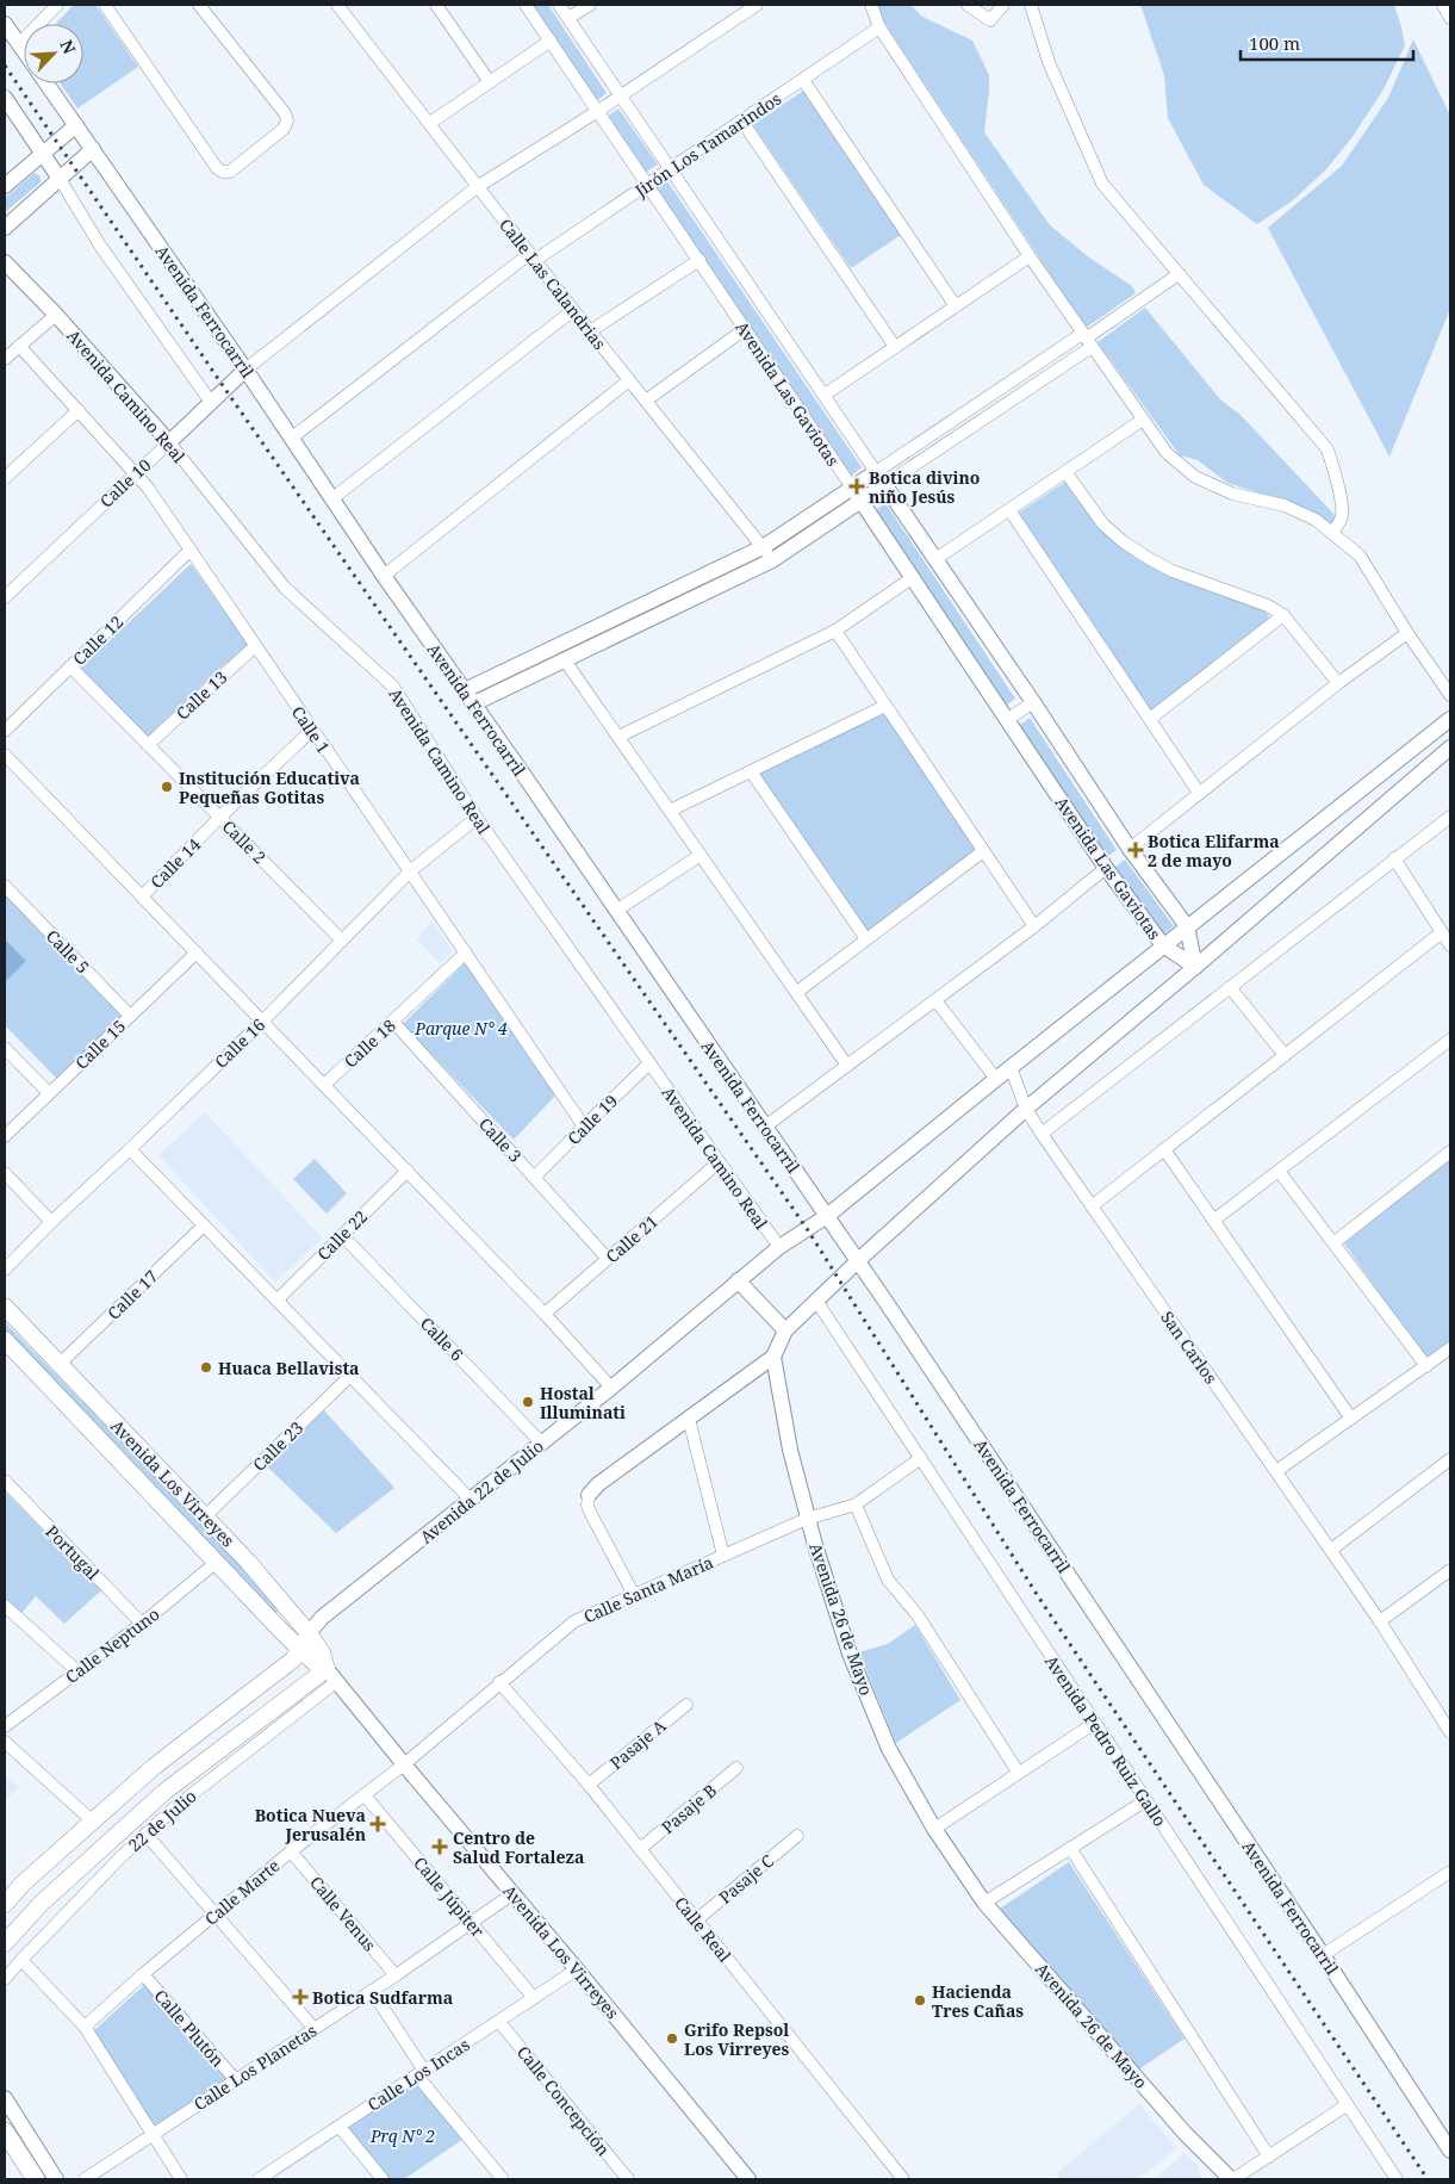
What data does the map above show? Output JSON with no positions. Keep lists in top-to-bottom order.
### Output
{
  "streets": {
    "main road": ["Avenida Los Virreyes", "Avenida 22 de Julio"],
    "street": [
      "Jirón Los Tamarindos",
      "Calle Las Calandrias",
      "Avenida Ferrocarril",
      "Avenida Las Gaviotas",
      "Avenida Camino Real",
      "Calle 10",
      "Calle 12",
      "Calle 13",
      "Calle 1",
      "Calle 2",
      "Calle 14",
      "Calle 5",
      "Calle 16",
      "Calle 18",
      "Calle 15",
      "Calle 19",
      "Calle 3",
      "Calle 22",
      "Calle 21",
      "Calle 17",
      "Calle 6",
      "San Carlos",
      "Calle 23",
      "Portugal",
      "Calle Santa María",
      "Avenida 26 de Mayo",
      "Calle Neptuno",
      "Avenida Pedro Ruiz Gallo",
      "Pasaje A",
      "Pasaje B",
      "22 de Julio",
      "Pasaje C",
      "Calle Marte",
      "Calle Júpiter",
      "Calle Venus",
      "Calle Real",
      "Calle Plutón",
      "Calle Los Planetas",
      "Calle Los Incas",
      "Calle Concepción"
    ]
  },
  "crossings": [
    ["Jirón Los Tamarindos", "Calle Las Calandrias"],
    ["Jirón Los Tamarindos", "Avenida Ferrocarril"],
    ["Jirón Los Tamarindos", "Avenida Las Gaviotas"],
    ["Avenida Ferrocarril", "Calle 10"],
    ["Avenida Ferrocarril", "Avenida 22 de Julio"],
    ["Avenida Las Gaviotas", "Avenida 22 de Julio"],
    ["Avenida Camino Real", "Calle 10"],
    ["Avenida Camino Real", "Calle 16"],
    ["Avenida Camino Real", "Calle 19"],
    ["Avenida Camino Real", "Calle 21"],
    ["Avenida Camino Real", "Avenida 22 de Julio"],
    ["Calle 10", "Calle 1"],
    ["Calle 12", "Calle 1"],
    ["Calle 12", "Calle 2"],
    ["Calle 13", "Calle 1"],
    ["Calle 13", "Calle 2"],
    ["Calle 1", "Calle 14"],
    ["Calle 1", "Calle 16"],
    ["Calle 1", "Calle 18"],
    ["Calle 1", "Calle 19"],
    ["Calle 2", "Calle 14"],
    ["Calle 2", "Calle 16"],
    ["Calle 5", "Calle 15"],
    ["Calle 18", "Calle 3"],
    ["Calle 19", "Calle 3"],
    ["Calle 3", "Calle 21"],
    ["Calle 22", "Calle 6"],
    ["Calle 17", "Avenida Los Virreyes"],
    ["Calle 6", "Avenida 22 de Julio"],
    ["San Carlos", "Avenida 22 de Julio"],
    ["Calle 23", "Avenida Los Virreyes"],
    ["Avenida Los Virreyes", "Avenida 22 de Julio"],
    ["Avenida Los Virreyes", "Calle Santa María"],
    ["Avenida Los Virreyes", "Calle Neptuno"],
    ["Avenida Los Virreyes", "22 de Julio"],
    ["Avenida Los Virreyes", "Calle Marte"],
    ["Avenida Los Virreyes", "Calle Los Planetas"],
    ["Avenida Los Virreyes", "Calle Los Incas"],
    ["Portugal", "Calle Neptuno"],
    ["Calle Santa María", "Avenida 26 de Mayo"],
    ["Calle Santa María", "Avenida Pedro Ruiz Gallo"],
    ["Calle Santa María", "Calle Marte"],
    ["Calle Santa María", "Calle Real"],
    ["Pasaje A", "Calle Real"],
    ["Pasaje B", "Calle Real"],
    ["Pasaje C", "Calle Real"],
    ["Calle Marte", "Calle Júpiter"],
    ["Calle Marte", "Calle Venus"],
    ["Calle Marte", "Calle Plutón"],
    ["Calle Júpiter", "Calle Los Planetas"],
    ["Calle Júpiter", "Calle Los Incas"],
    ["Calle Venus", "Calle Los Planetas"],
    ["Calle Plutón", "Calle Los Planetas"],
    ["Calle Los Incas", "Calle Concepción"]
  ],
  "parks": ["Parque N° 4", "Prq N° 2"],
  "places": {
    "health": [
      "Botica divino niño Jesús",
      "Botica Elifarma 2 de mayo",
      "Botica Nueva Jerusalén",
      "Centro de Salud Fortaleza",
      "Botica Sudfarma"
    ],
    "other": [
      "Institución Educativa Pequeñas Gotitas",
      "Huaca Bellavista",
      "Hostal Illuminati",
      "Hacienda Tres Cañas",
      "Grifo Repsol Los Virreyes"
    ]
  },
  "scale_bar": "100 m",
  "north": "top right"
}
